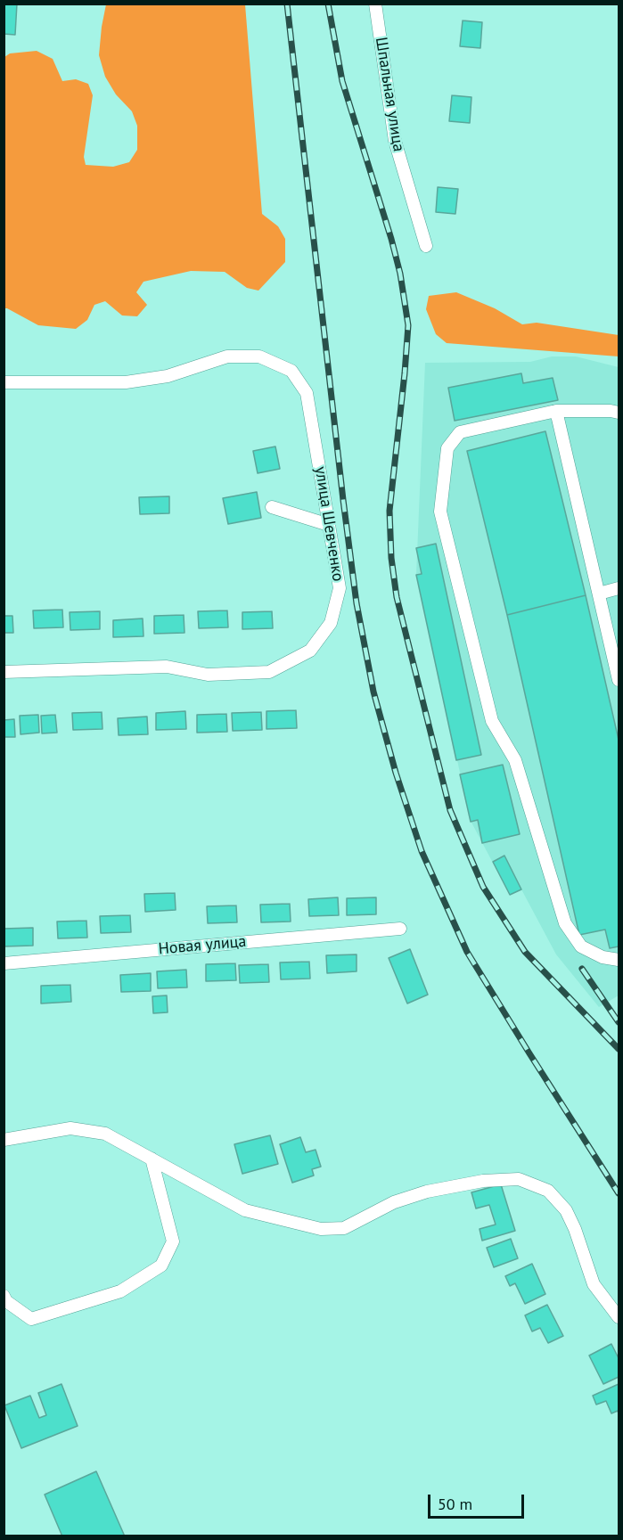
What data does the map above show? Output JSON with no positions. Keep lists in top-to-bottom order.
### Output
{
  "streets": {
    "street": ["Шпальная улица", "улица Шевченко", "Новая улица"]
  },
  "scale_bar": "50 m"
}
